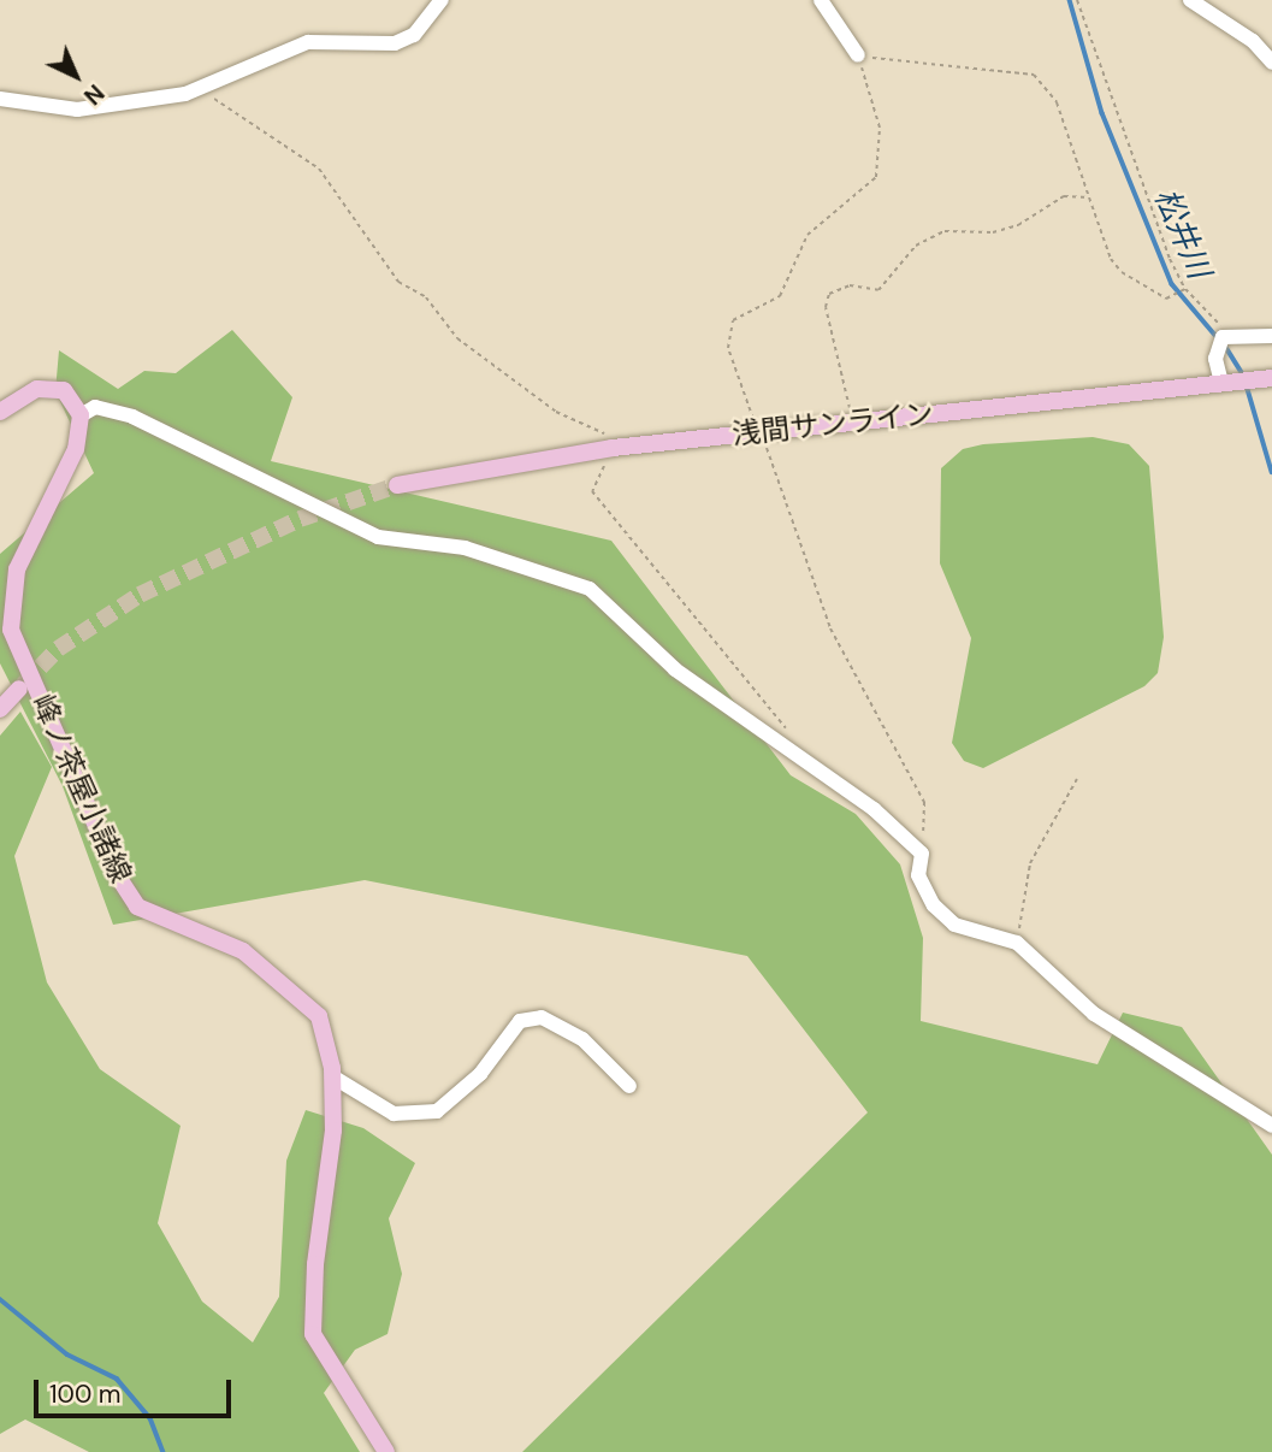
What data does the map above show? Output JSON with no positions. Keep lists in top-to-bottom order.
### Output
{
  "streets": {
    "main road": ["浅間サンライン", "峰ノ茶屋小諸線"]
  },
  "water": ["松井川"],
  "scale_bar": "100 m",
  "north": "bottom right"
}
